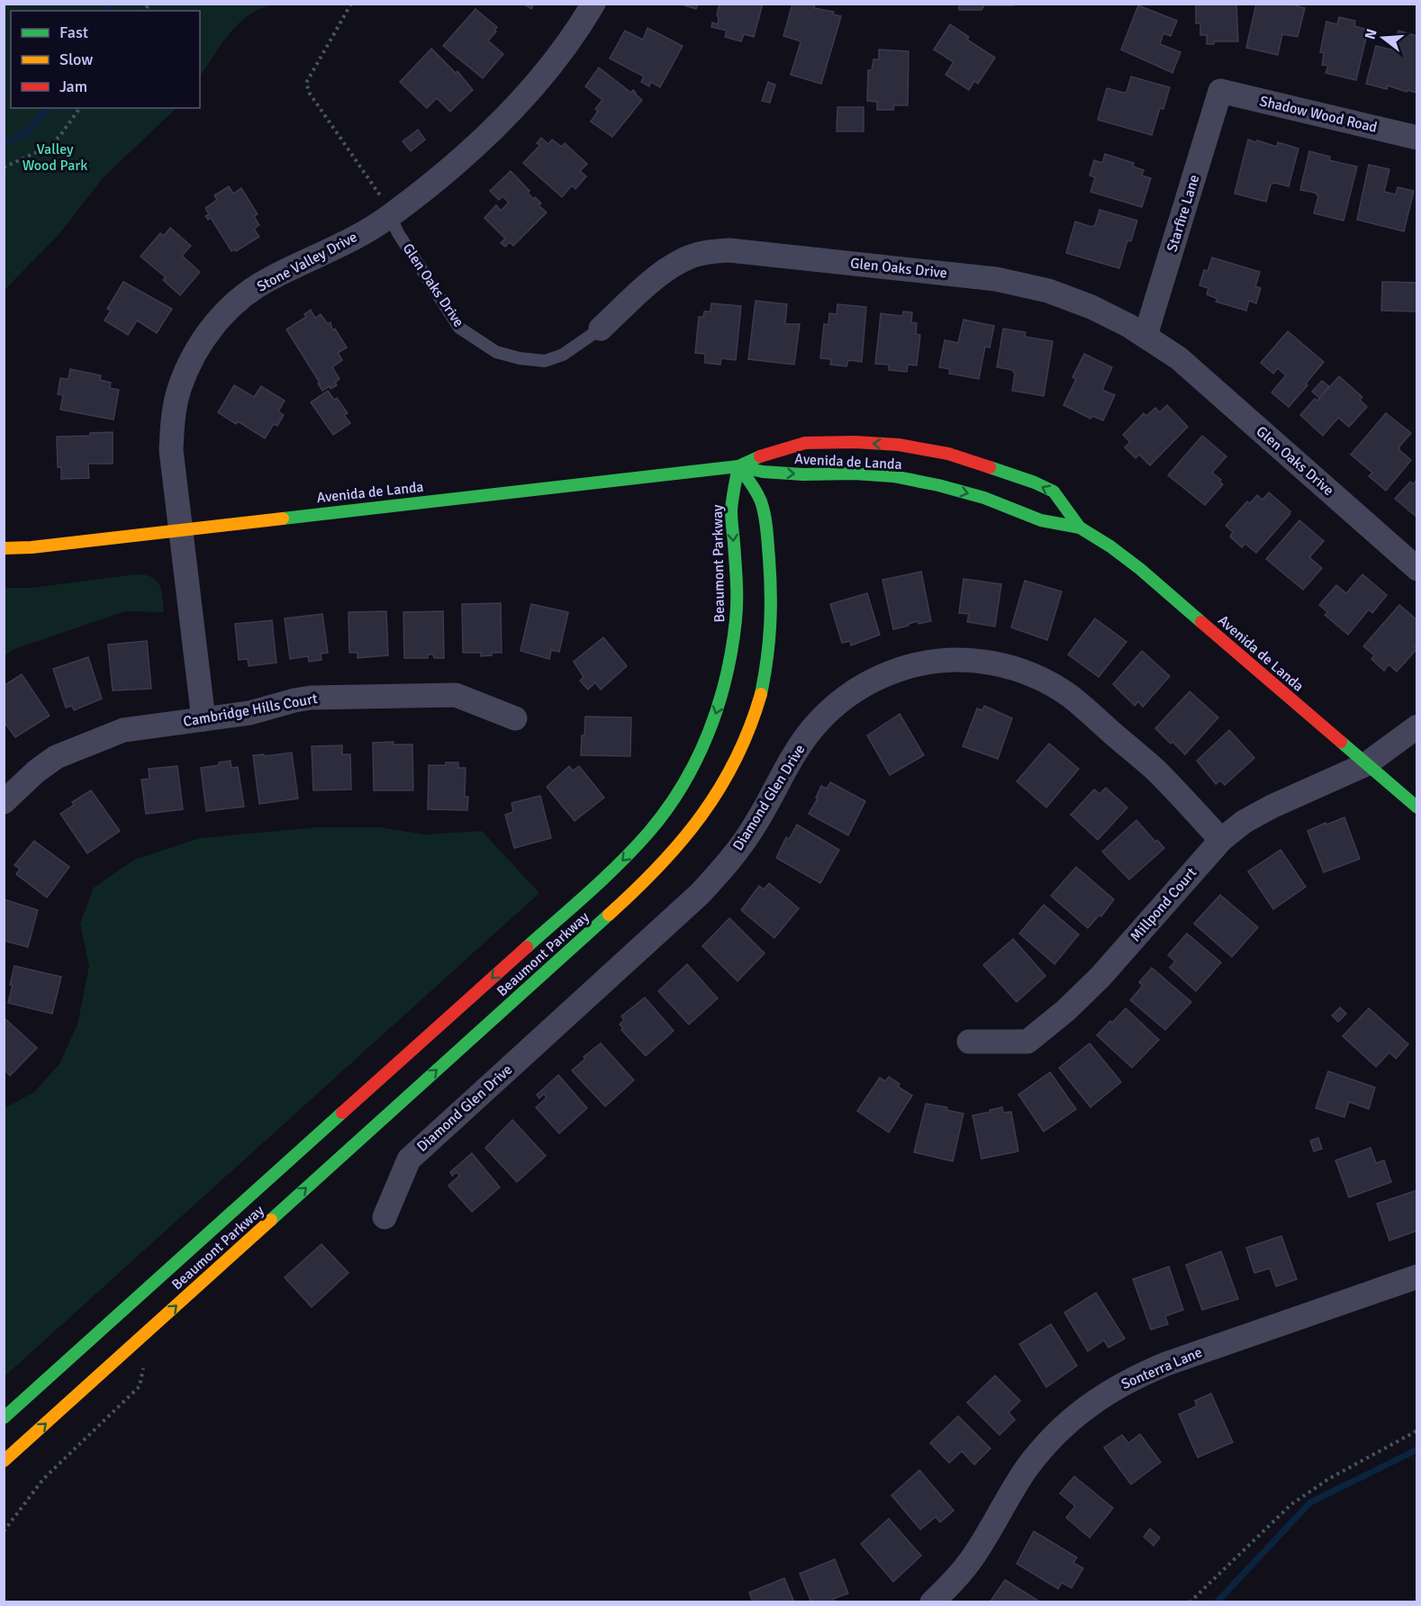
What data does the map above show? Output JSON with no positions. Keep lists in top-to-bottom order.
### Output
{
  "streets": {
    "street": [
      "Shadow Wood Road",
      "Starfire Lane",
      "Stone Valley Drive",
      "Glen Oaks Drive",
      "Avenida de Landa",
      "Beaumont Parkway",
      "Cambridge Hills Court",
      "Diamond Glen Drive",
      "Millpond Court",
      "Sonterra Lane"
    ]
  },
  "crossings": [
    ["Shadow Wood Road", "Starfire Lane"],
    ["Starfire Lane", "Glen Oaks Drive"],
    ["Stone Valley Drive", "Glen Oaks Drive"],
    ["Stone Valley Drive", "Avenida de Landa"],
    ["Stone Valley Drive", "Cambridge Hills Court"],
    ["Avenida de Landa", "Beaumont Parkway"],
    ["Avenida de Landa", "Millpond Court"],
    ["Diamond Glen Drive", "Millpond Court"]
  ],
  "parks": ["Valley Wood Park"],
  "legend": ["Fast", "Slow", "Jam"],
  "north": "left"
}
